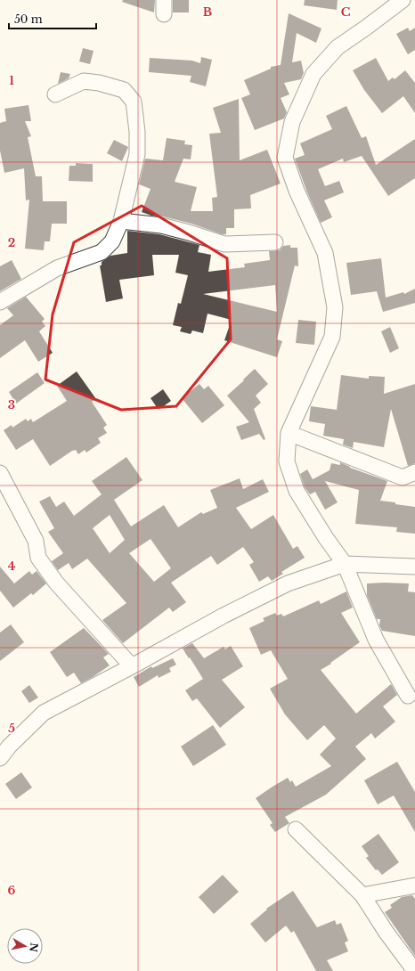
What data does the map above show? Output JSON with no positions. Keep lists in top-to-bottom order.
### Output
{
  "scale_bar": "50 m",
  "north": "right",
  "grid": {
    "columns": ["B", "C"],
    "rows": [
      "1",
      "2",
      "3",
      "4",
      "5",
      "6"
    ]
  }
}
